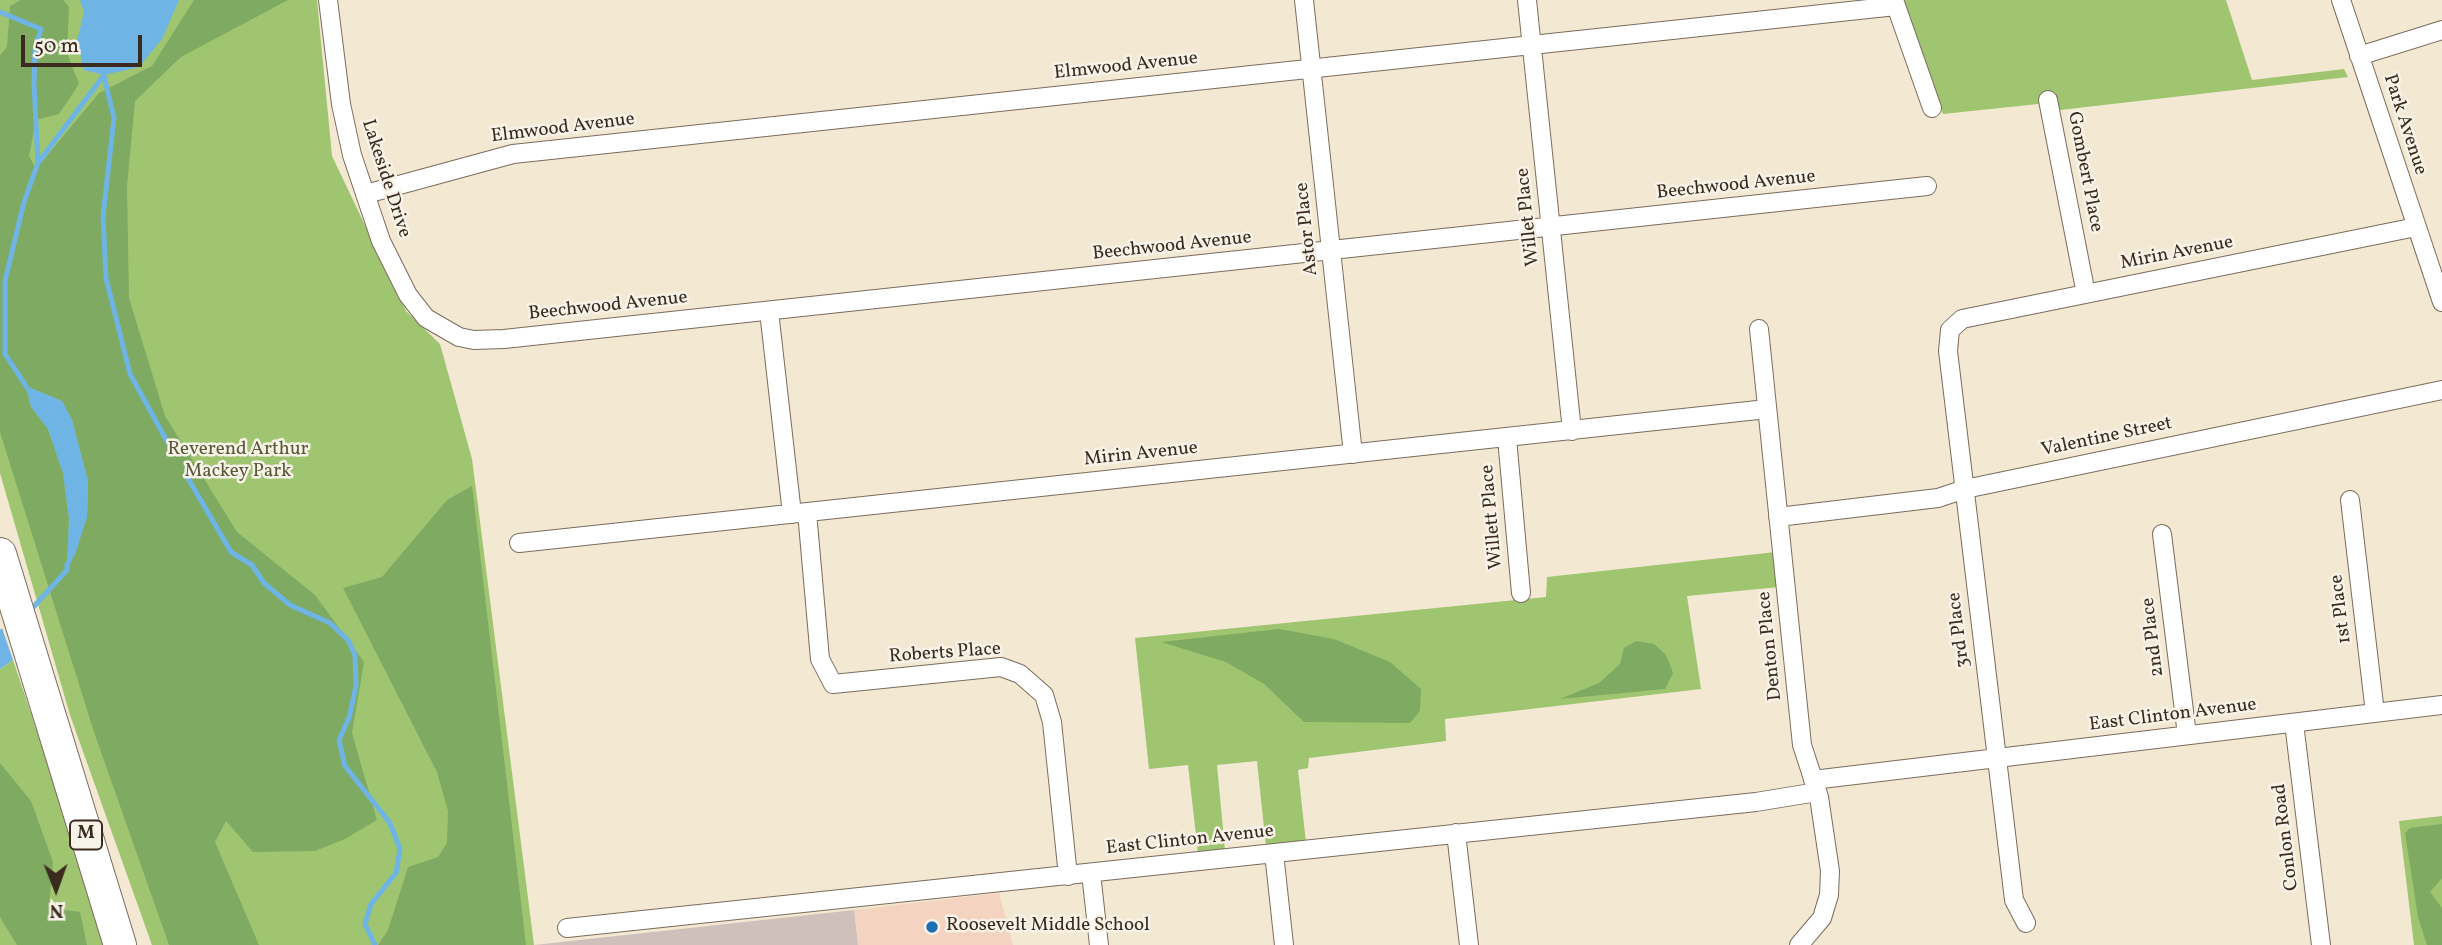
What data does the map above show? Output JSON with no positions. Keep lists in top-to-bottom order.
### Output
{
  "streets": {
    "highway": ["M"],
    "street": [
      "Elmwood Avenue",
      "Park Avenue",
      "Gombert Place",
      "Lakeside Drive",
      "Beechwood Avenue",
      "Willet Place",
      "Astor Place",
      "Mirin Avenue",
      "Valentine Street",
      "Willett Place",
      "1st Place",
      "3rd Place",
      "2nd Place",
      "Denton Place",
      "Roberts Place",
      "East Clinton Avenue",
      "Conlon Road"
    ]
  },
  "crossings": [
    ["Elmwood Avenue", "Lakeside Drive"],
    ["Elmwood Avenue", "Willet Place"],
    ["Elmwood Avenue", "Astor Place"],
    ["Park Avenue", "Mirin Avenue"],
    ["Gombert Place", "Mirin Avenue"],
    ["Lakeside Drive", "Beechwood Avenue"],
    ["Beechwood Avenue", "Willet Place"],
    ["Beechwood Avenue", "Astor Place"],
    ["Beechwood Avenue", "Roberts Place"],
    ["Willet Place", "Mirin Avenue"],
    ["Astor Place", "Mirin Avenue"],
    ["Mirin Avenue", "Willett Place"],
    ["Mirin Avenue", "3rd Place"],
    ["Mirin Avenue", "Denton Place"],
    ["Mirin Avenue", "Roberts Place"],
    ["Valentine Street", "3rd Place"],
    ["Valentine Street", "Denton Place"],
    ["1st Place", "East Clinton Avenue"],
    ["3rd Place", "East Clinton Avenue"],
    ["2nd Place", "East Clinton Avenue"],
    ["Denton Place", "East Clinton Avenue"],
    ["Roberts Place", "East Clinton Avenue"],
    ["East Clinton Avenue", "Conlon Road"]
  ],
  "parks": ["Reverend Arthur Mackey Park"],
  "places": ["Roosevelt Middle School"],
  "scale_bar": "50 m",
  "north": "bottom"
}
